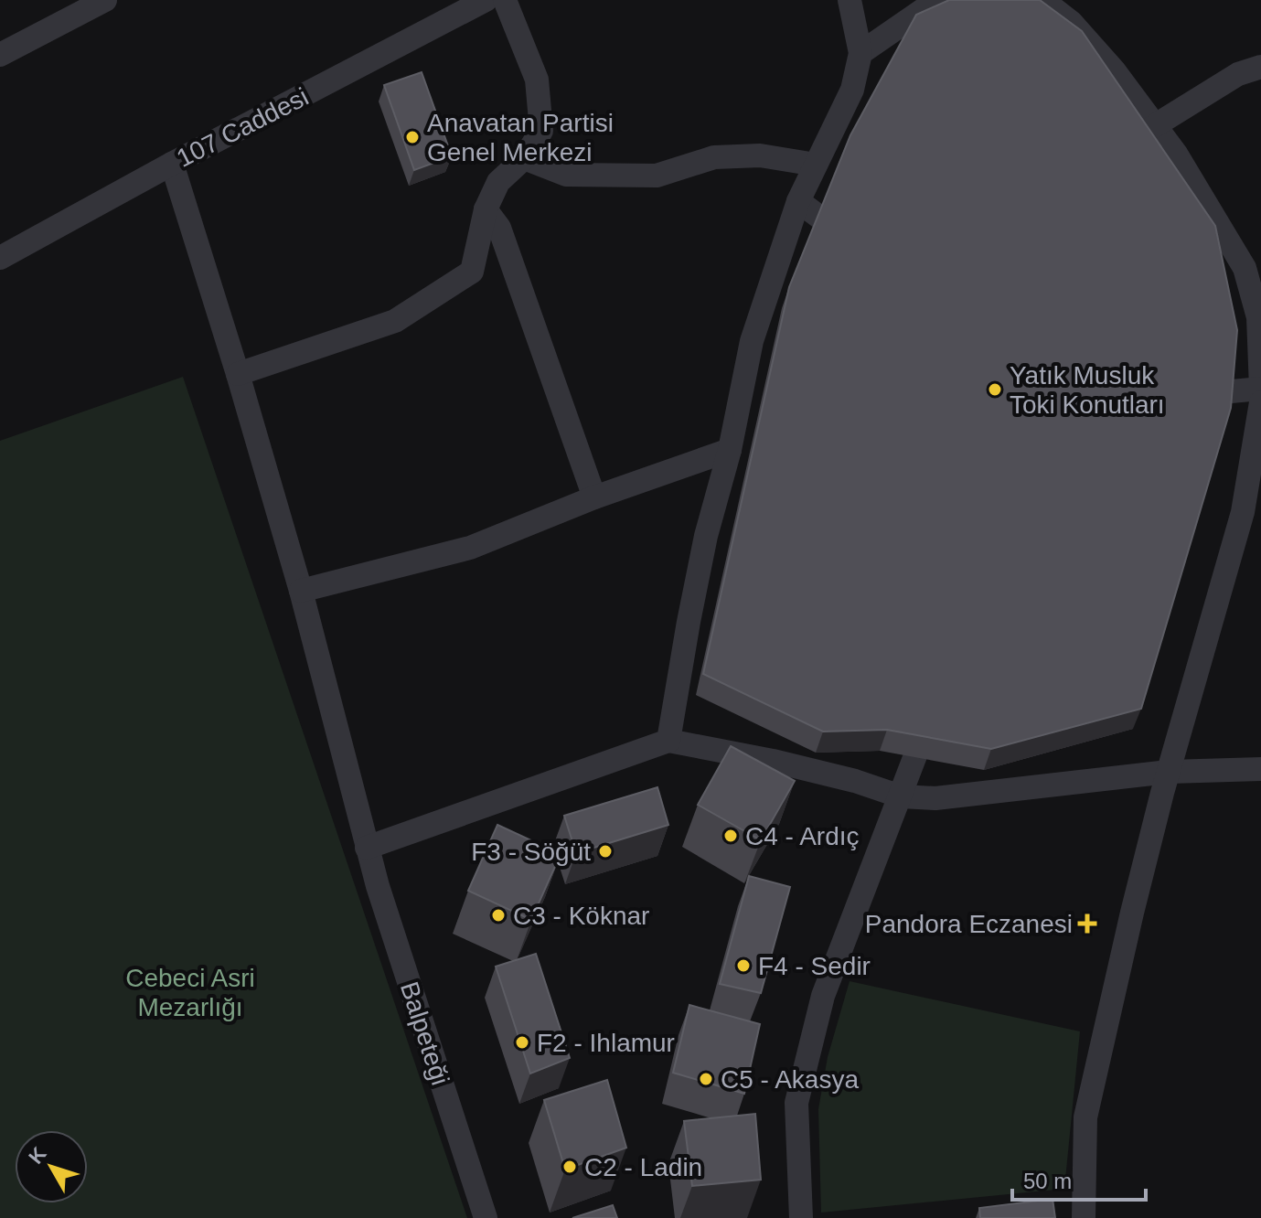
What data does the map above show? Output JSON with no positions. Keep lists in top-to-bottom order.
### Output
{
  "streets": {
    "street": ["107 Caddesi", "Balpeteği"]
  },
  "crossings": [
    ["107 Caddesi", "Balpeteği"]
  ],
  "parks": ["Cebeci Asri Mezarlığı"],
  "places": {
    "other": [
      "Anavatan Partisi Genel Merkezi",
      "Yatık Musluk Toki Konutları",
      "C4 - Ardıç",
      "F3 - Söğüt",
      "C3 - Köknar",
      "F4 - Sedir",
      "F2 - Ihlamur",
      "C5 - Akasya",
      "C2 - Ladin"
    ],
    "health": ["Pandora Eczanesi"]
  },
  "scale_bar": "50 m",
  "north": "top left"
}
